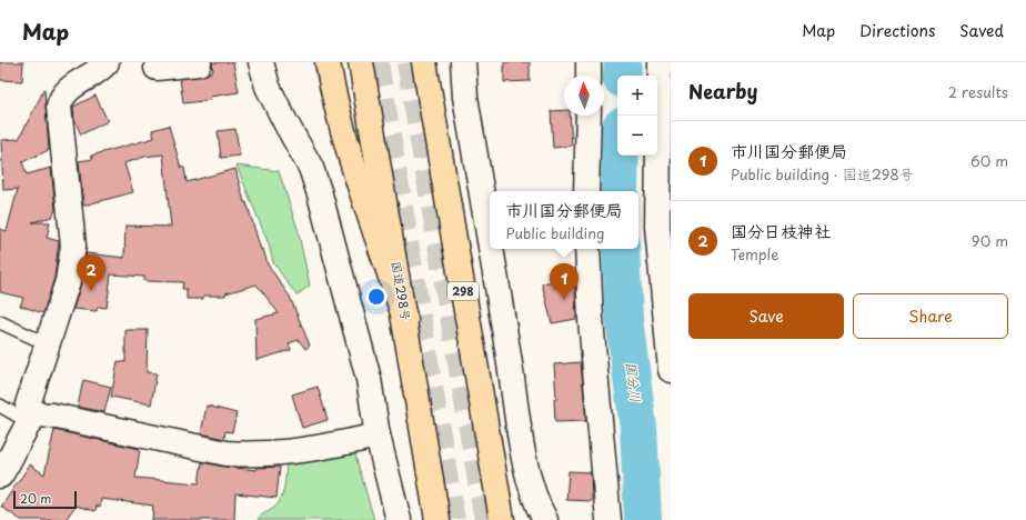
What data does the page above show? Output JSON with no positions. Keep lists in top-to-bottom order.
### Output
{
  "streets": {
    "highway": ["国道298号", "298"]
  },
  "water": ["国分川"],
  "scale_bar": "20 m",
  "north": "top",
  "page": {
    "header": "Map",
    "nav": ["Map", "Directions", "Saved"],
    "heading": ["Nearby", "2 results"],
    "map_buttons": ["+", "−"],
    "list": [
      {
        "mark": "1",
        "name": "市川国分郵便局",
        "note": "Public building · 国道298号",
        "value": "60 m"
      },
      {
        "mark": "2",
        "name": "国分日枝神社",
        "note": "Temple",
        "value": "90 m"
      }
    ],
    "popup": ["市川国分郵便局", "Public building"],
    "pins": ["2", "1"],
    "buttons": ["Save", "Share"],
    "scale": "20 m"
  }
}
